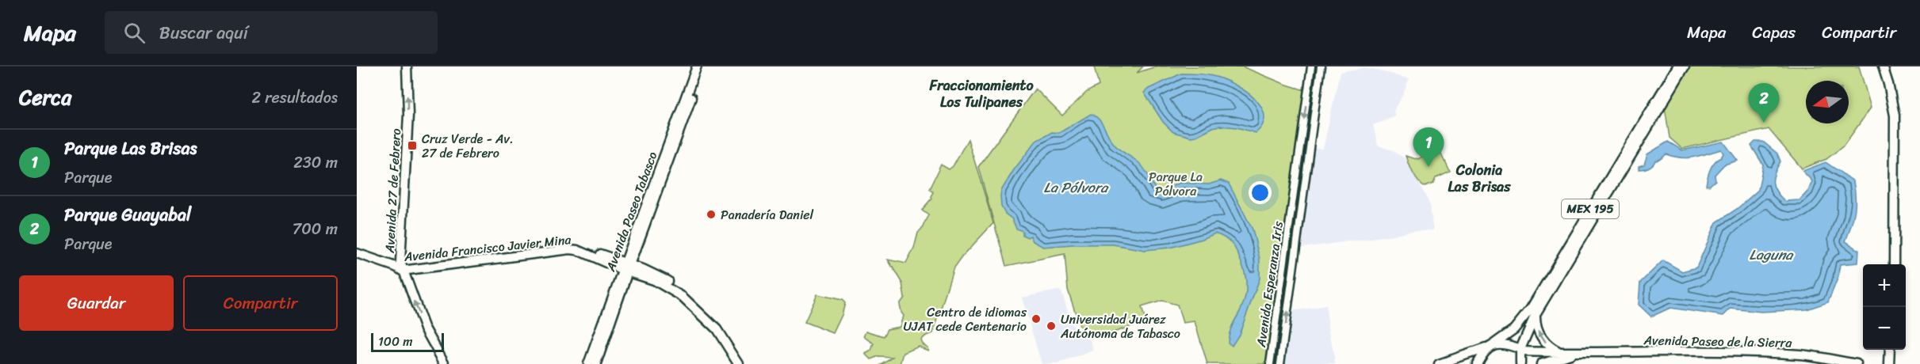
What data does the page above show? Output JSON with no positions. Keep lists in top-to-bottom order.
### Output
{
  "streets": {
    "main road": [
      "Avenida 27 de Febrero",
      "MEX 195",
      "Avenida Paseo Tabasco",
      "Avenida Francisco Javier Mina",
      "Avenida Paseo de la Sierra"
    ],
    "street": ["Avenida Esperanza Iris"]
  },
  "crossings": [
    ["Avenida 27 de Febrero", "Avenida Francisco Javier Mina"],
    ["MEX 195", "Avenida Paseo de la Sierra"],
    ["Avenida Paseo Tabasco", "Avenida Francisco Javier Mina"]
  ],
  "one_way": ["Avenida 27 de Febrero"],
  "districts": ["Fraccionamiento Los Tulipanes", "Colonia Las Brisas"],
  "water": ["La Pólvora", "Laguna"],
  "parks": ["Parque La Pólvora"],
  "places": {
    "transit": ["Cruz Verde - Av. 27 de Febrero"],
    "other": ["Panadería Daniel", "Centro de idiomas UJAT cede Centenario", "Universidad Juárez Autónoma de Tabasco"]
  },
  "scale_bar": "100 m",
  "north": "left",
  "page": {
    "header": "Mapa",
    "search": "Buscar aquí",
    "nav": ["Mapa", "Capas", "Compartir"],
    "heading": ["Cerca", "2 resultados"],
    "pins": ["2", "1"],
    "list": [
      {
        "mark": "1",
        "name": "Parque Las Brisas",
        "note": "Parque",
        "value": "230 m"
      },
      {
        "mark": "2",
        "name": "Parque Guayabal",
        "note": "Parque",
        "value": "700 m"
      }
    ],
    "buttons": ["Guardar", "Compartir"],
    "map_buttons": ["+", "−"],
    "scale": "100 m"
  }
}
